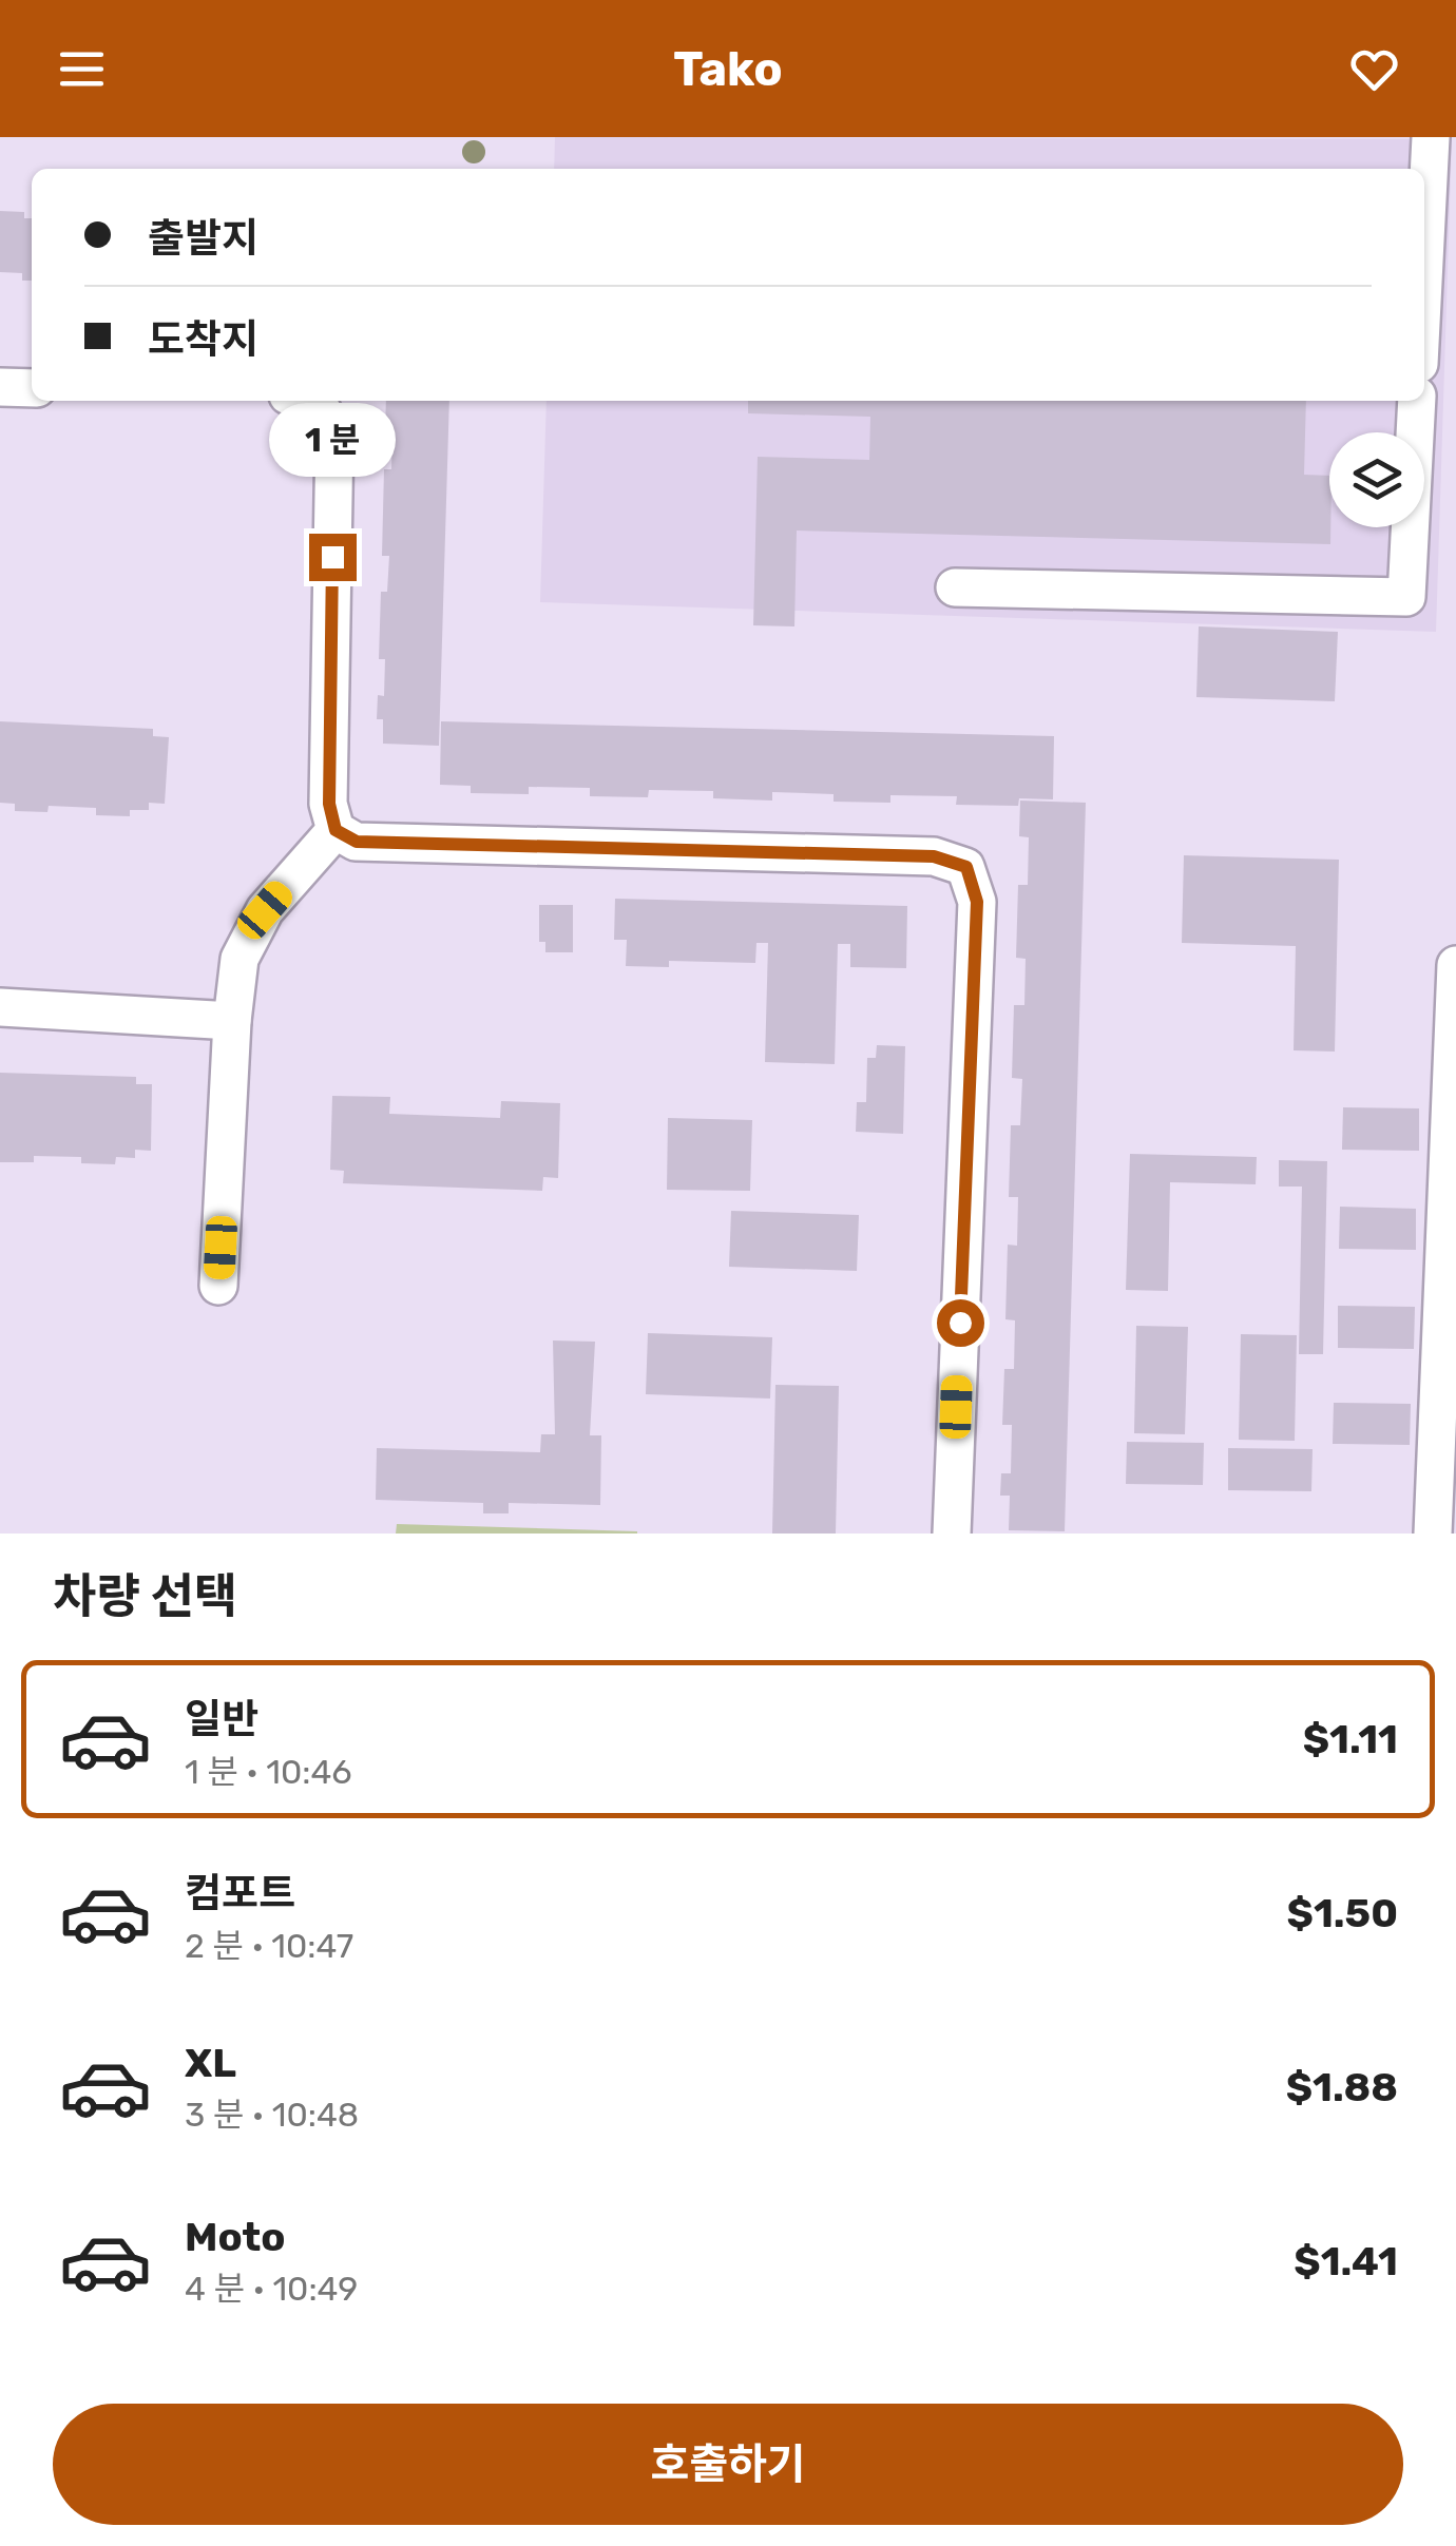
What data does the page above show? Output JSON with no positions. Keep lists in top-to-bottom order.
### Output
{
  "page": {
    "header": "Tako",
    "banner": ["출발지", "도착지"],
    "bubble": "1 분",
    "heading": "차량 선택",
    "list": [
      {
        "name": "일반",
        "note": "1 분 · 10:46",
        "value": "$1.11"
      },
      {
        "name": "컴포트",
        "note": "2 분 · 10:47",
        "value": "$1.50"
      },
      {
        "name": "XL",
        "note": "3 분 · 10:48",
        "value": "$1.88"
      },
      {
        "name": "Moto",
        "note": "4 분 · 10:49",
        "value": "$1.41"
      }
    ],
    "buttons": "호출하기"
  }
}
